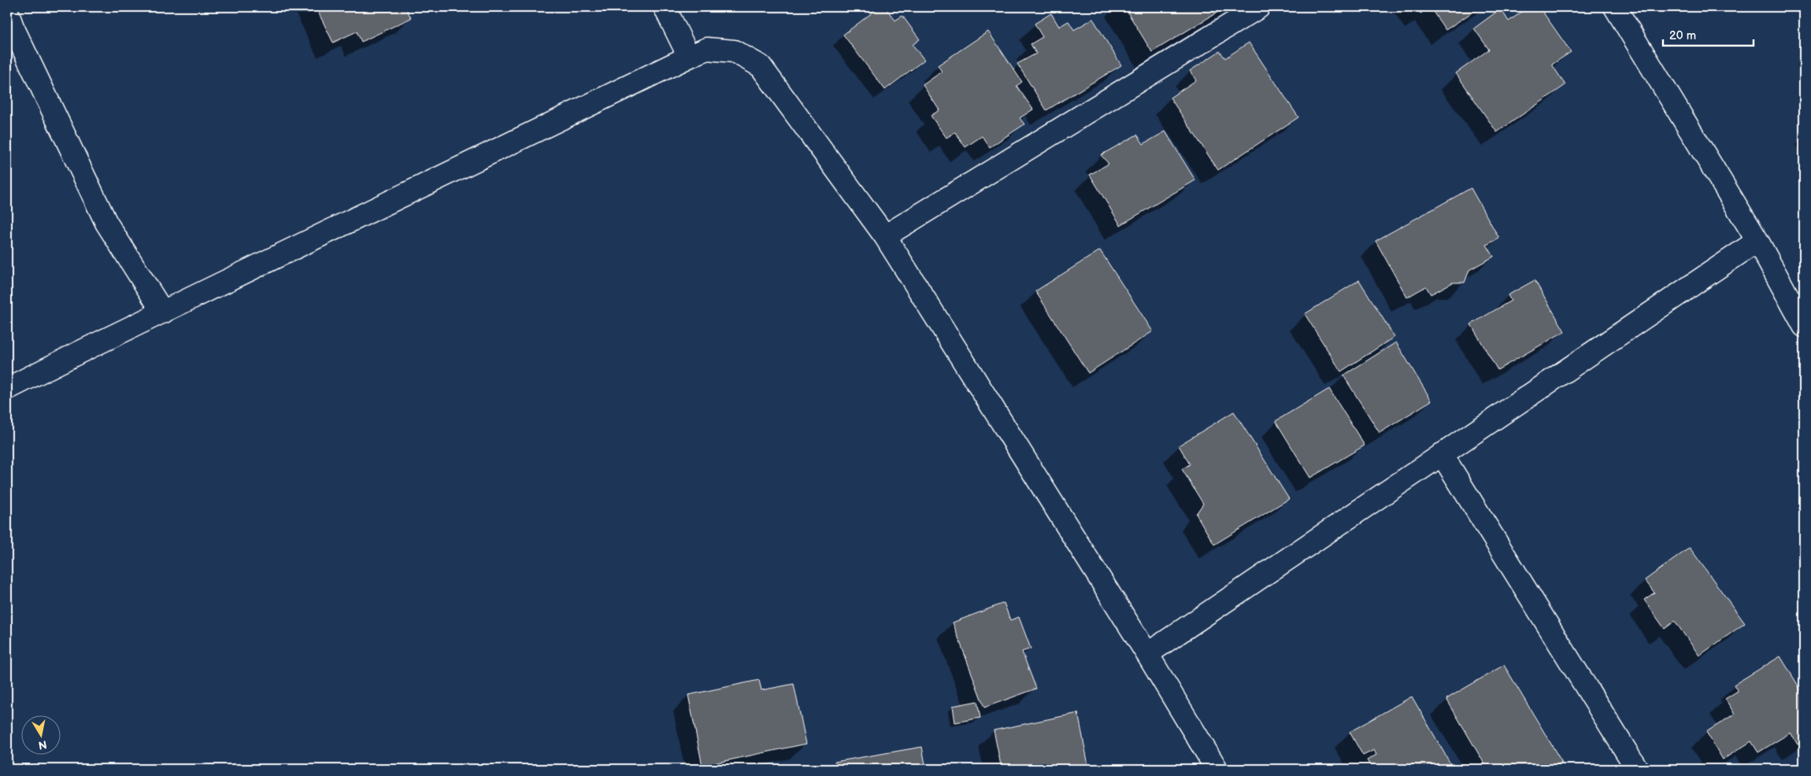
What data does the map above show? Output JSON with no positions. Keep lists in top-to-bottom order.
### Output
{
  "scale_bar": "20 m",
  "north": "bottom"
}
